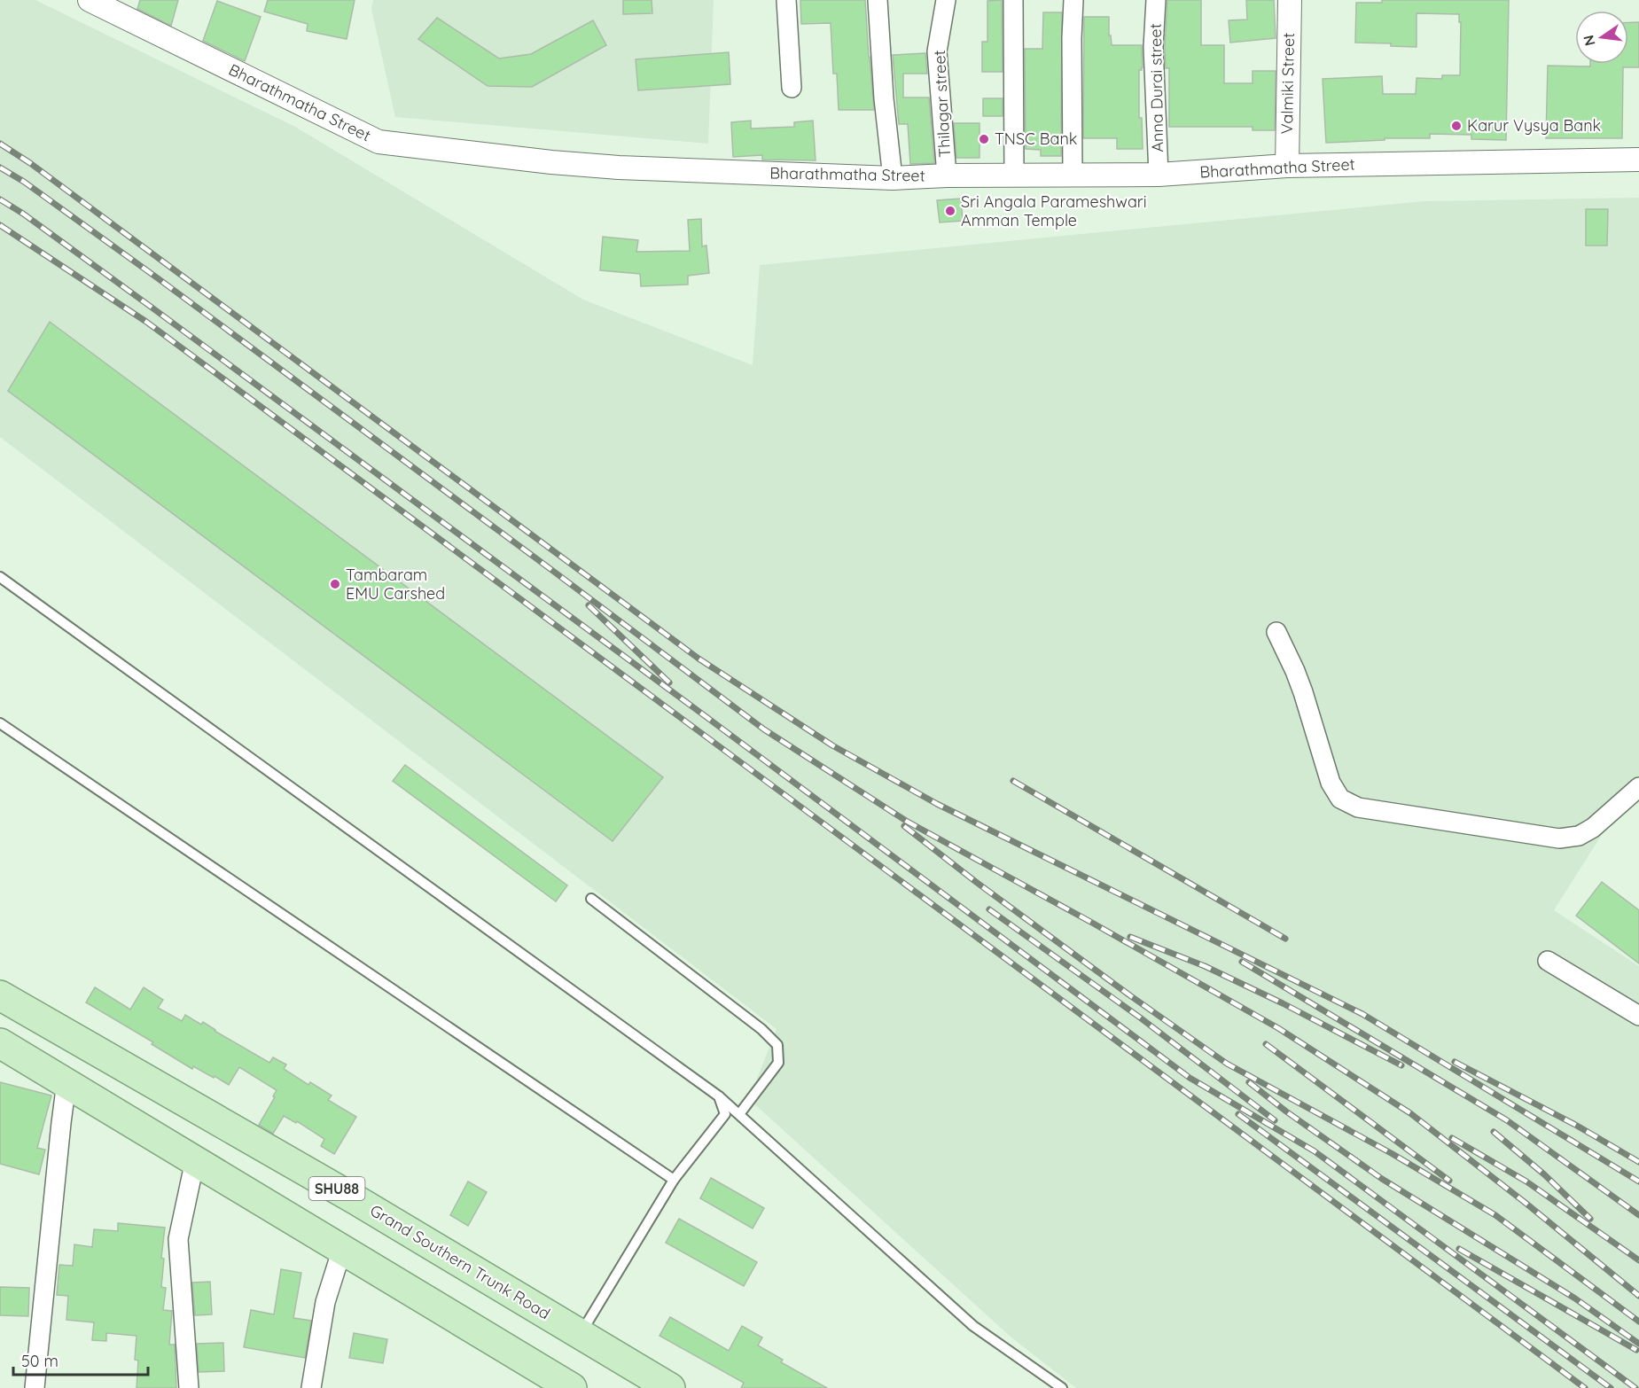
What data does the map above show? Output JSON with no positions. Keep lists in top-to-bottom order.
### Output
{
  "streets": {
    "main road": ["SHU88", "Grand Southern Trunk Road"],
    "street": [
      "Valmiki Street",
      "Anna Durai street",
      "Bharathmatha Street",
      "Thilagar street"
    ]
  },
  "crossings": [
    ["Valmiki Street", "Bharathmatha Street"],
    ["Anna Durai street", "Bharathmatha Street"],
    ["Bharathmatha Street", "Thilagar street"]
  ],
  "places": [
    "Karur Vysya Bank",
    "TNSC Bank",
    "Sri Angala Parameshwari Amman Temple",
    "Tambaram EMU Carshed"
  ],
  "scale_bar": "50 m",
  "north": "left"
}
